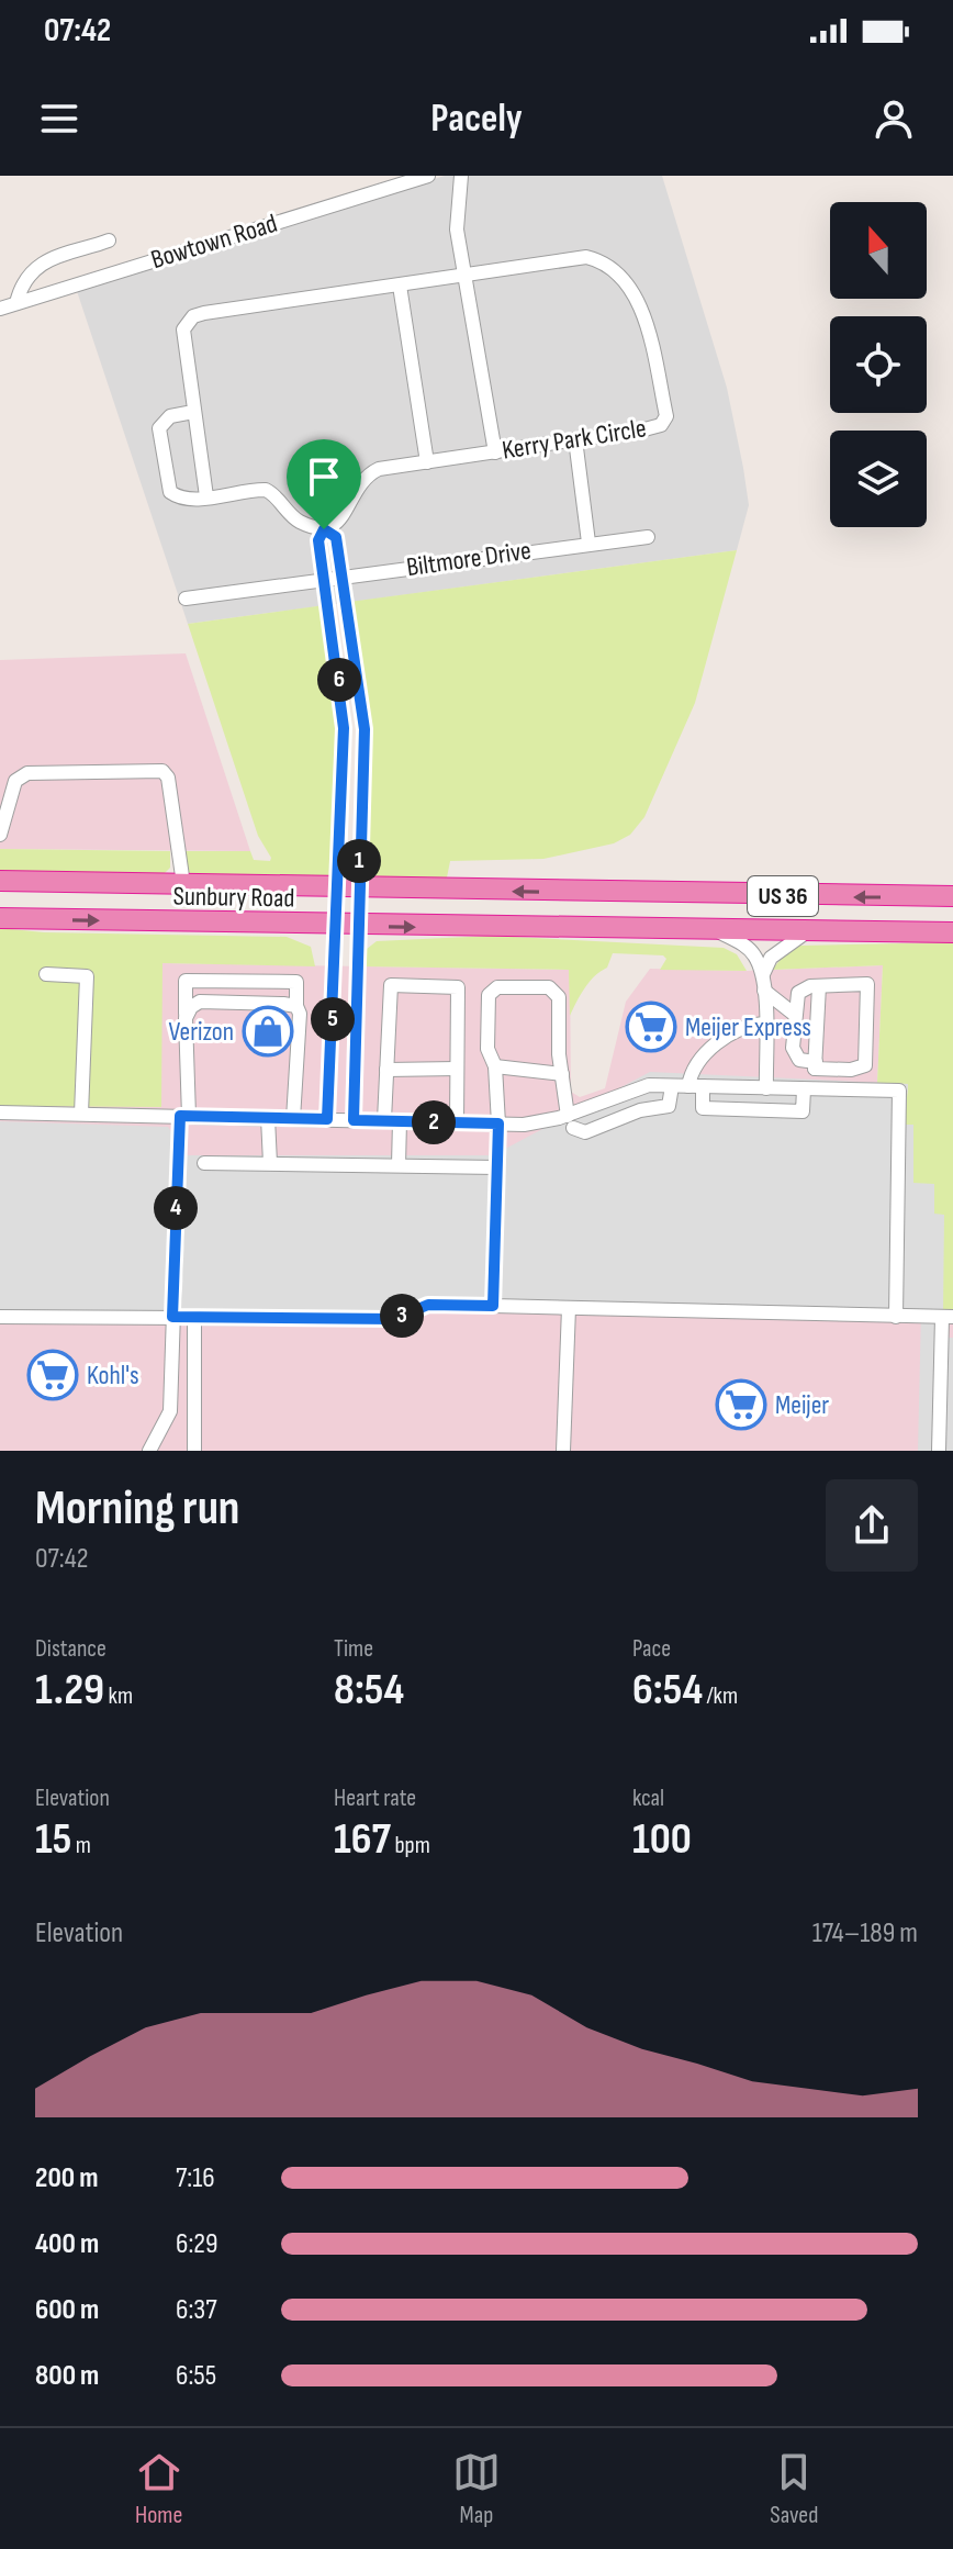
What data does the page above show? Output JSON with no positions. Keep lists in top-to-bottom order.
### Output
{
  "streets": {
    "highway": ["US 36", "Sunbury Road"],
    "street": ["Bowtown Road", "Kerry Park Circle", "Biltmore Drive"]
  },
  "crossings": [
    ["US 36", "Sunbury Road"]
  ],
  "places": {
    "supermarket": ["Meijer Express", "Kohl's", "Meijer"],
    "shop": ["Verizon"]
  },
  "north": "top",
  "page": {
    "status": "07:42",
    "header": "Pacely",
    "pins": [
      "6",
      "1",
      "5",
      "2",
      "4",
      "3"
    ],
    "heading": ["Morning run", "07:42"],
    "stats": [
      ["Distance", "1.29 km"],
      ["Time", "8:54"],
      ["Pace", "6:54 /km"],
      ["Elevation", "15 m"],
      ["Heart rate", "167 bpm"],
      ["kcal", "100"]
    ],
    "chart": ["Elevation", "174–189 m"],
    "list": [
      {
        "name": "200 m",
        "note": "7:16"
      },
      {
        "name": "400 m",
        "note": "6:29"
      },
      {
        "name": "600 m",
        "note": "6:37"
      },
      {
        "name": "800 m",
        "note": "6:55"
      }
    ],
    "tabs": ["Home", "Map", "Saved"]
  }
}
